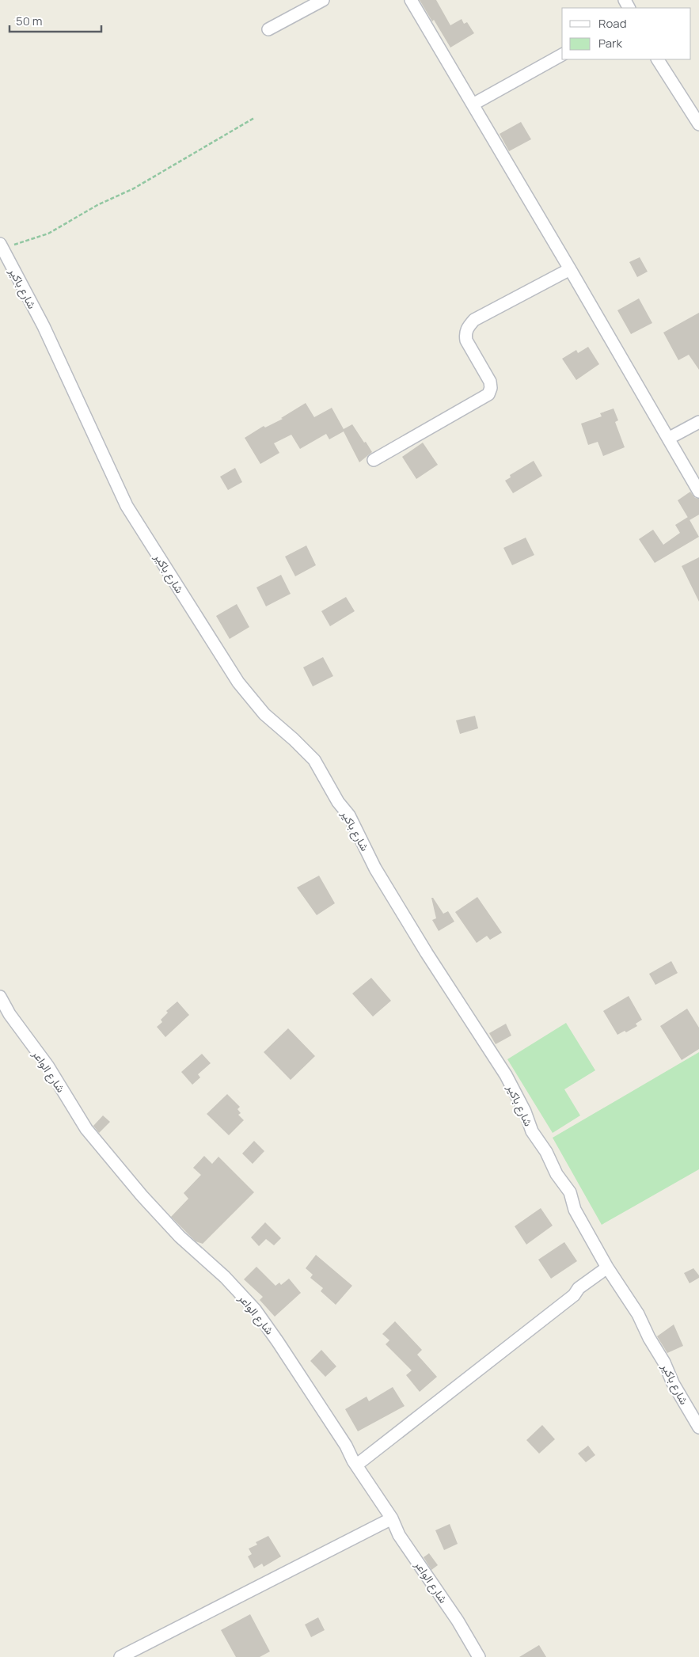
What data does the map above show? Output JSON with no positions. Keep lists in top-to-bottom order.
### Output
{
  "streets": {
    "street": ["شارع باكير", "شارع الواعر"]
  },
  "legend": ["Road", "Park"],
  "scale_bar": "50 m"
}
